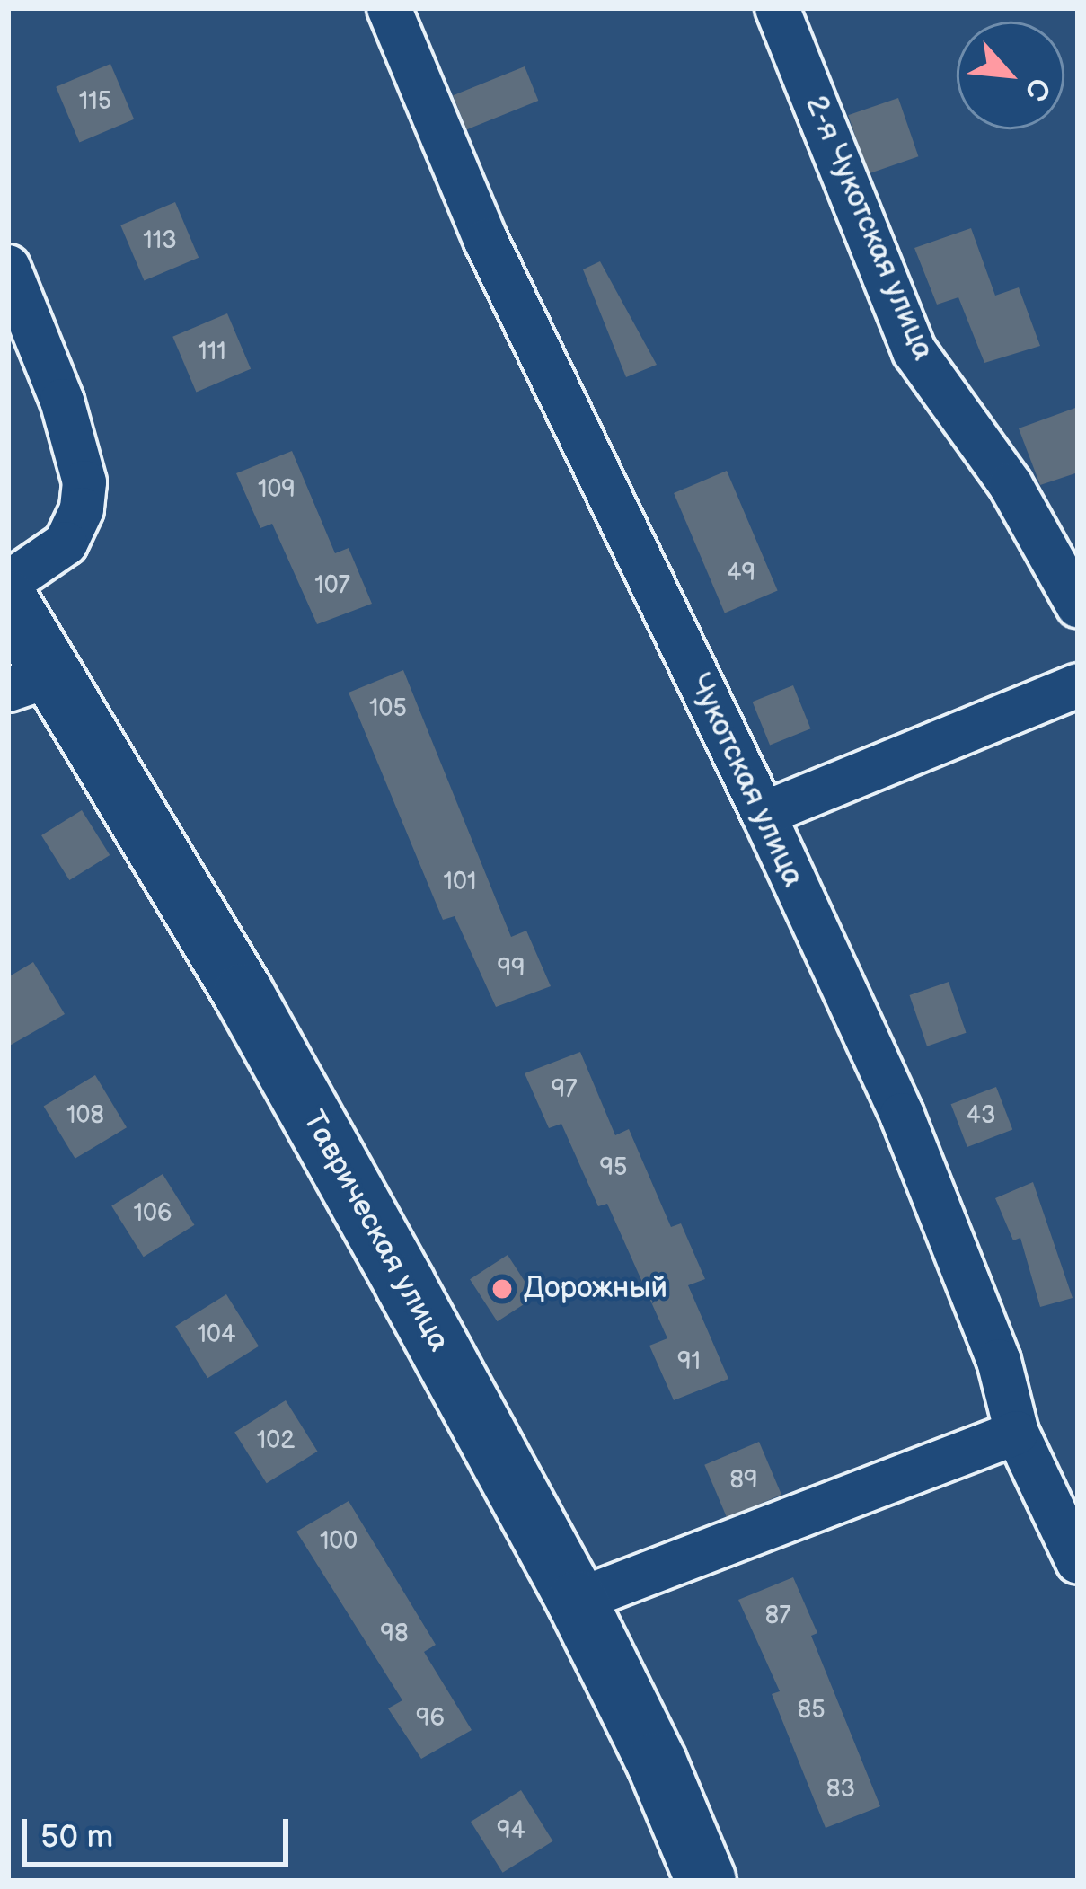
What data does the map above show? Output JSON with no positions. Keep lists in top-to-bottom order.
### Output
{
  "streets": {
    "main road": ["Таврическая улица"],
    "street": ["2-я Чукотская улица", "Чукотская улица"]
  },
  "places": ["Дорожный"],
  "house_numbers": [
    "115",
    "113",
    "111",
    "109",
    "49",
    "107",
    "105",
    "101",
    "99",
    "97",
    "108",
    "43",
    "95",
    "106",
    "104",
    "91",
    "102",
    "89",
    "100",
    "87",
    "98",
    "85",
    "96",
    "83",
    "94"
  ],
  "scale_bar": "50 m",
  "north": "bottom right"
}
